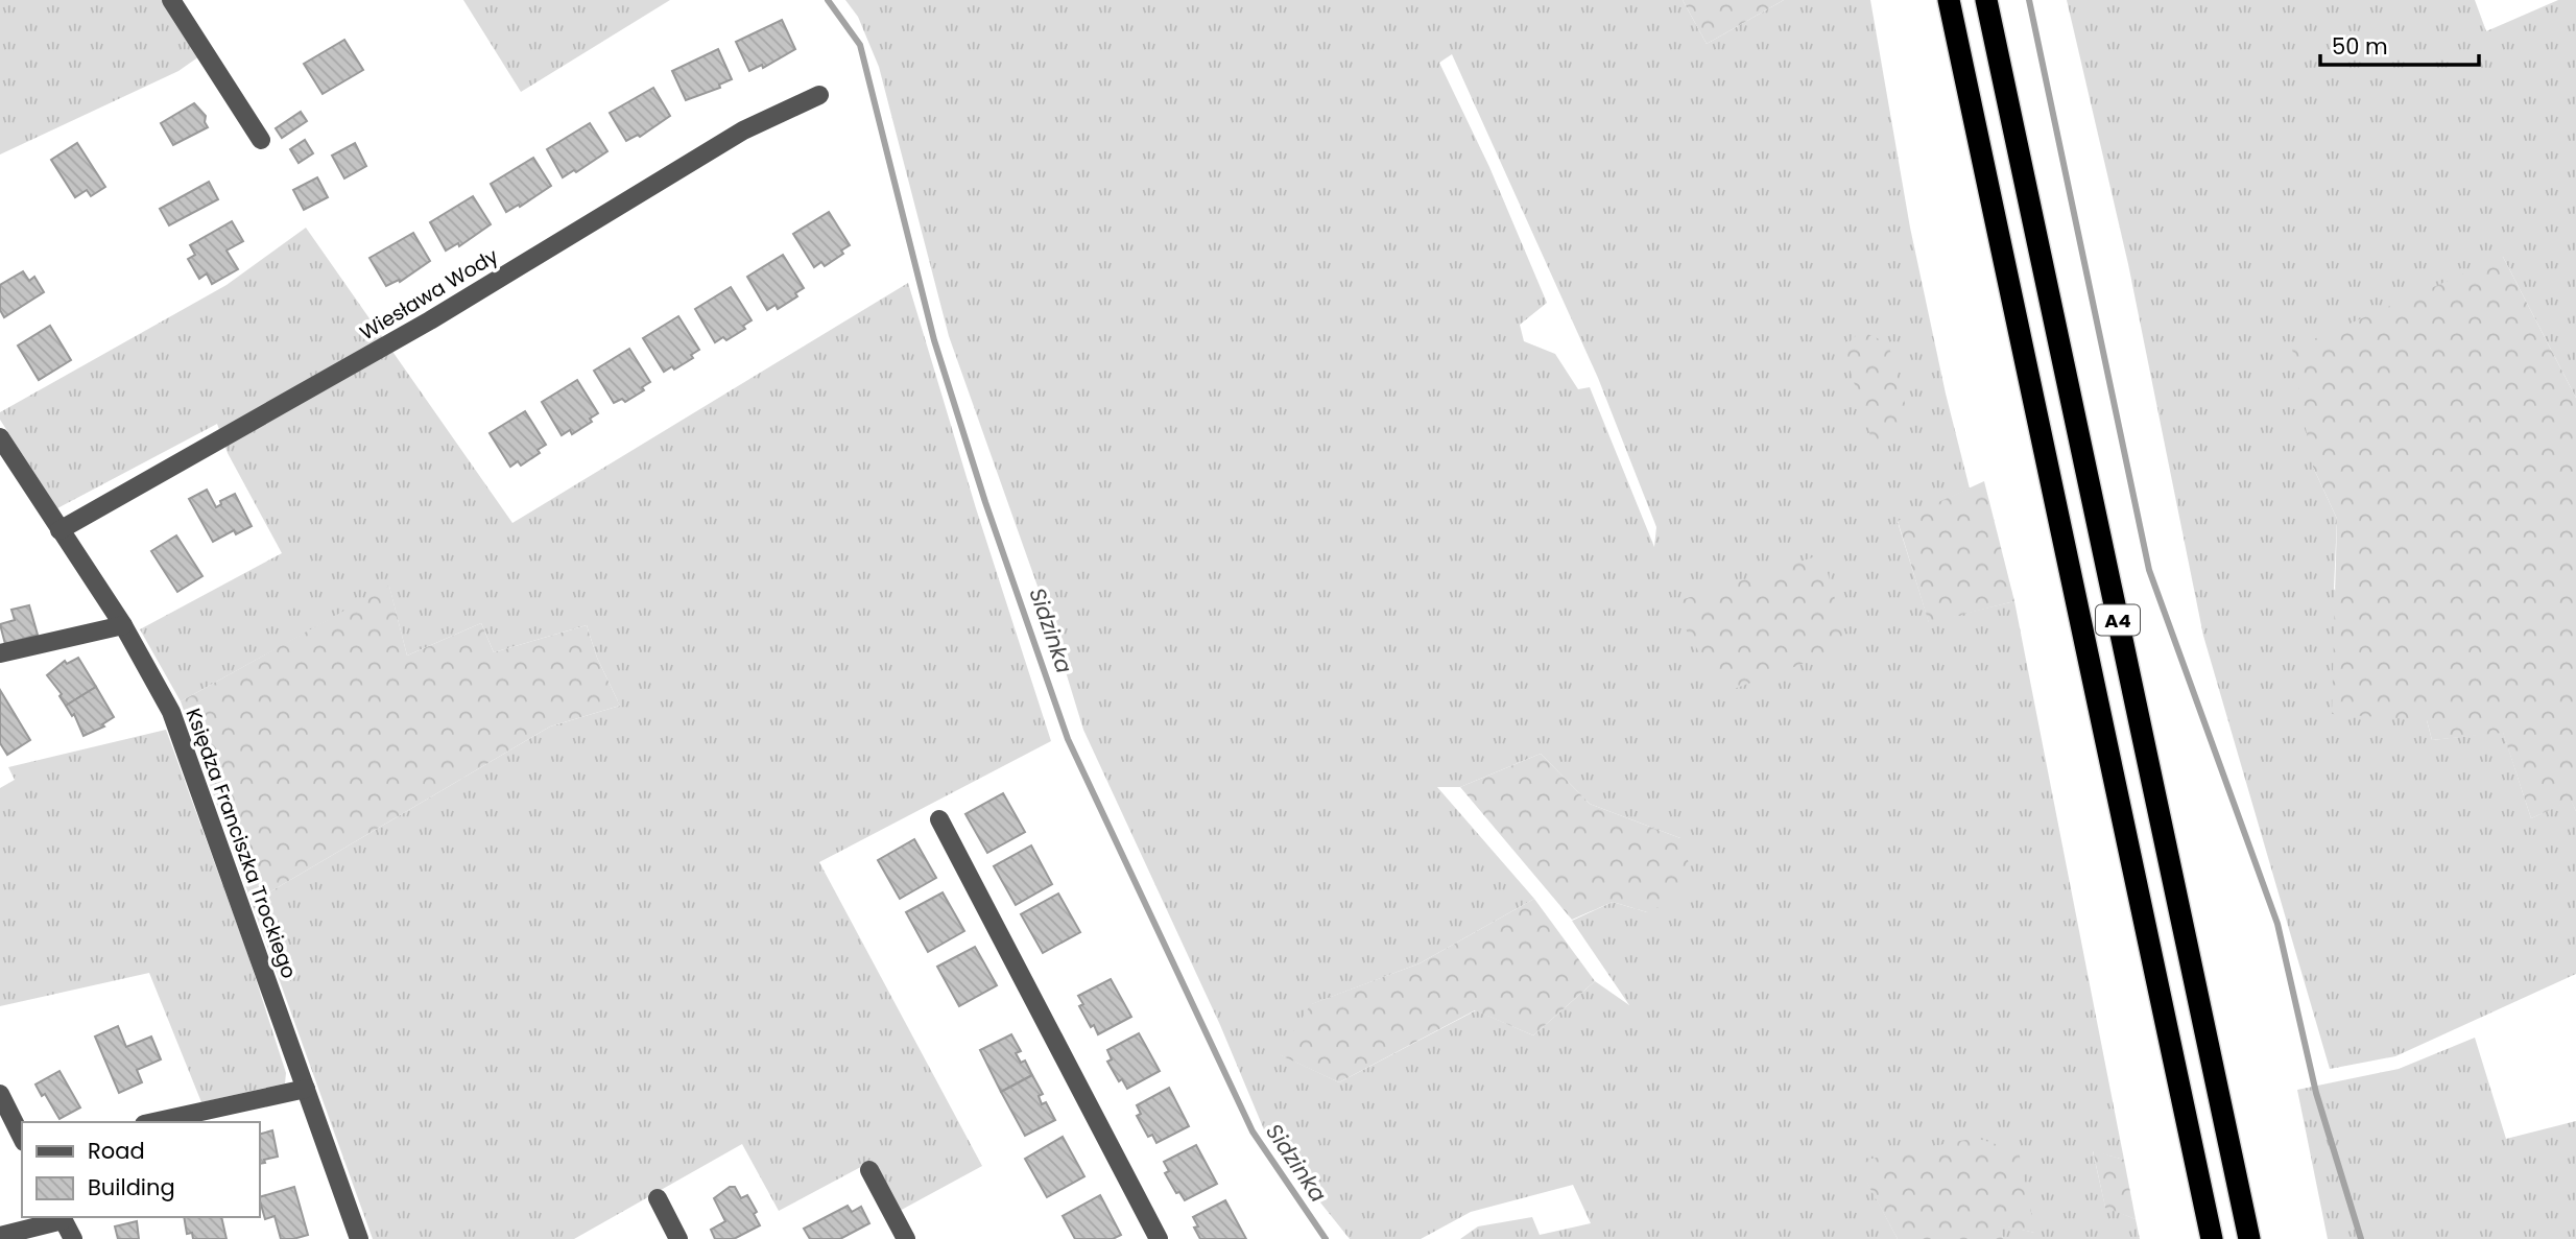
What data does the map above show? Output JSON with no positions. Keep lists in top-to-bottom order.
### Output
{
  "streets": {
    "highway": ["A4"],
    "street": ["Wiesława Wody", "Księdza Franciszka Trockiego"]
  },
  "crossings": [
    ["Wiesława Wody", "Księdza Franciszka Trockiego"]
  ],
  "water": ["Sidzinka"],
  "legend": ["Road", "Building"],
  "scale_bar": "50 m"
}
